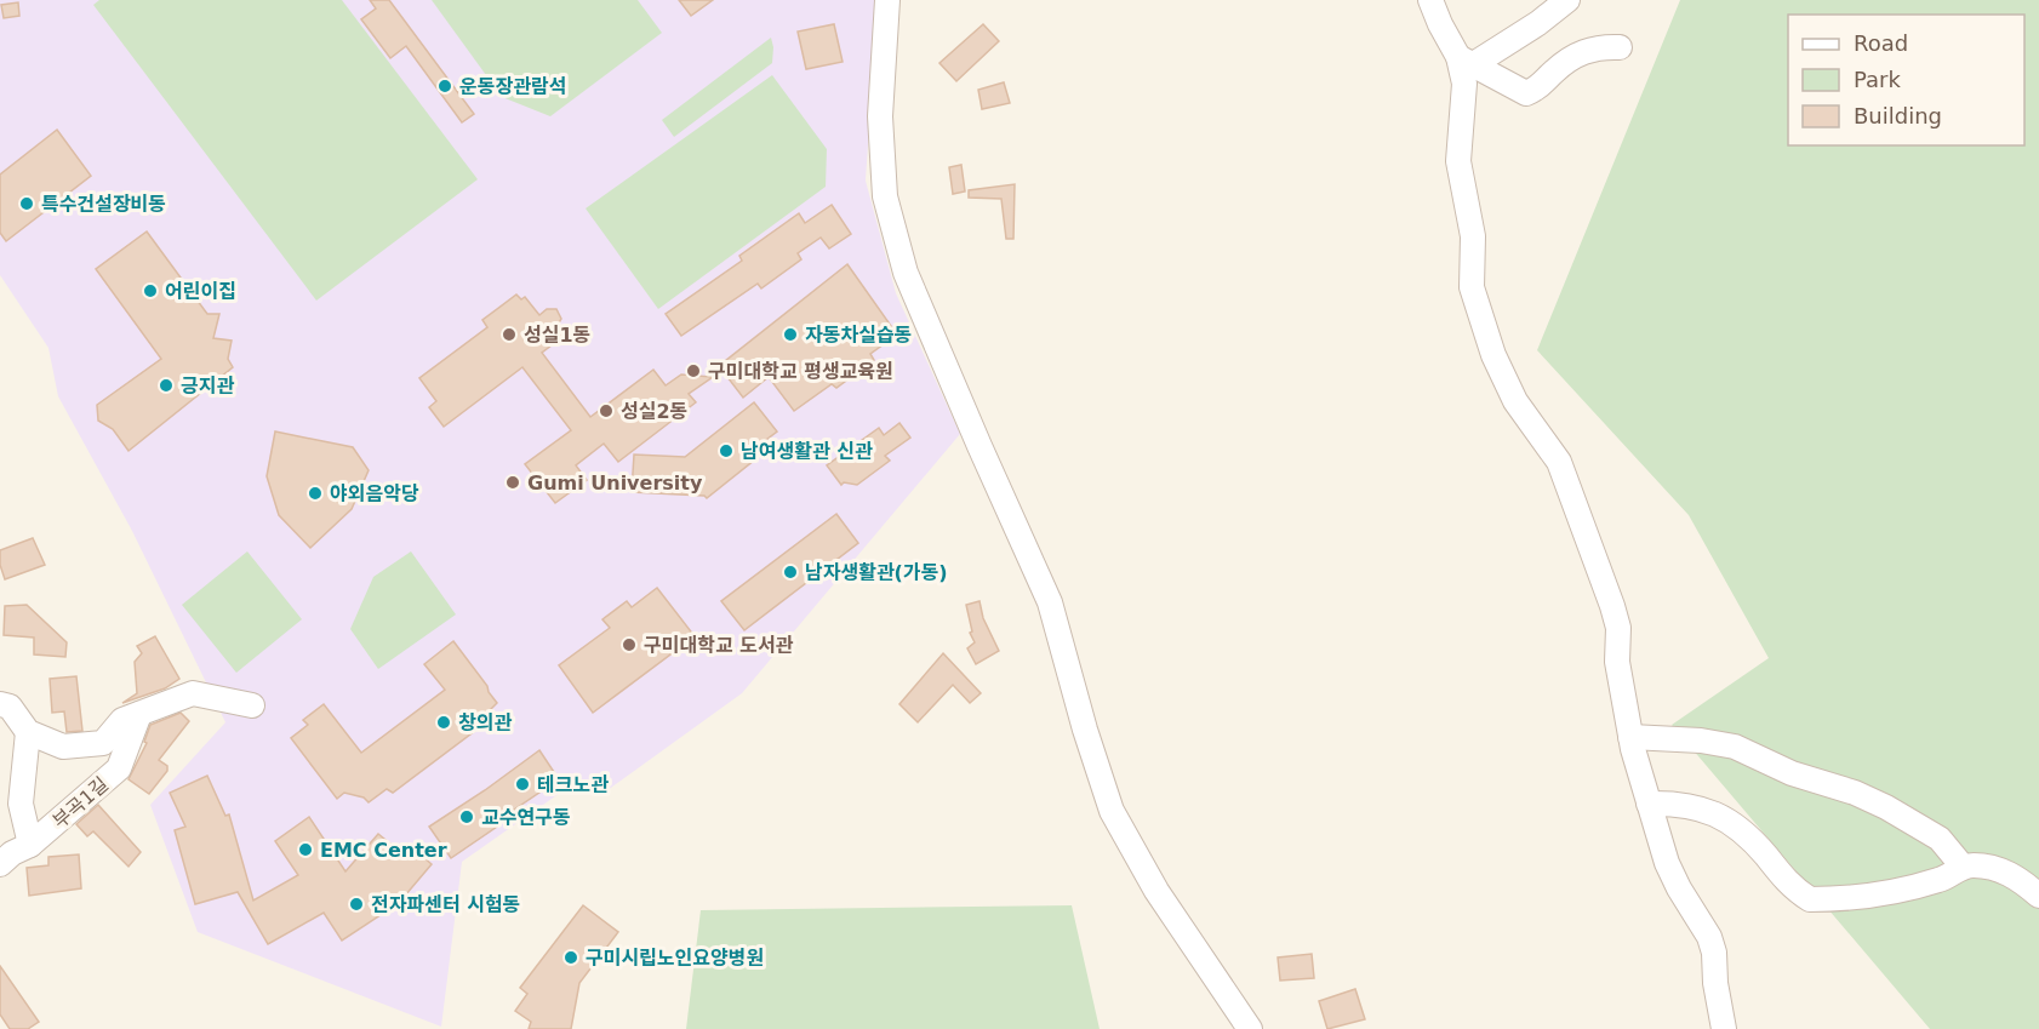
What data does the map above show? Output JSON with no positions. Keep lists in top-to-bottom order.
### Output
{
  "streets": {
    "street": ["부곡1길"]
  },
  "places": [
    "운동장관람석",
    "특수건설장비동",
    "어린이집",
    "성실1동",
    "자동차실습동",
    "구미대학교 평생교육원",
    "긍지관",
    "성실2동",
    "남여생활관 신관",
    "Gumi University",
    "야외음악당",
    "남자생활관(가동)",
    "구미대학교 도서관",
    "창의관",
    "테크노관",
    "교수연구동",
    "EMC Center",
    "전자파센터 시험동",
    "구미시립노인요양병원"
  ],
  "legend": ["Road", "Park", "Building"]
}
